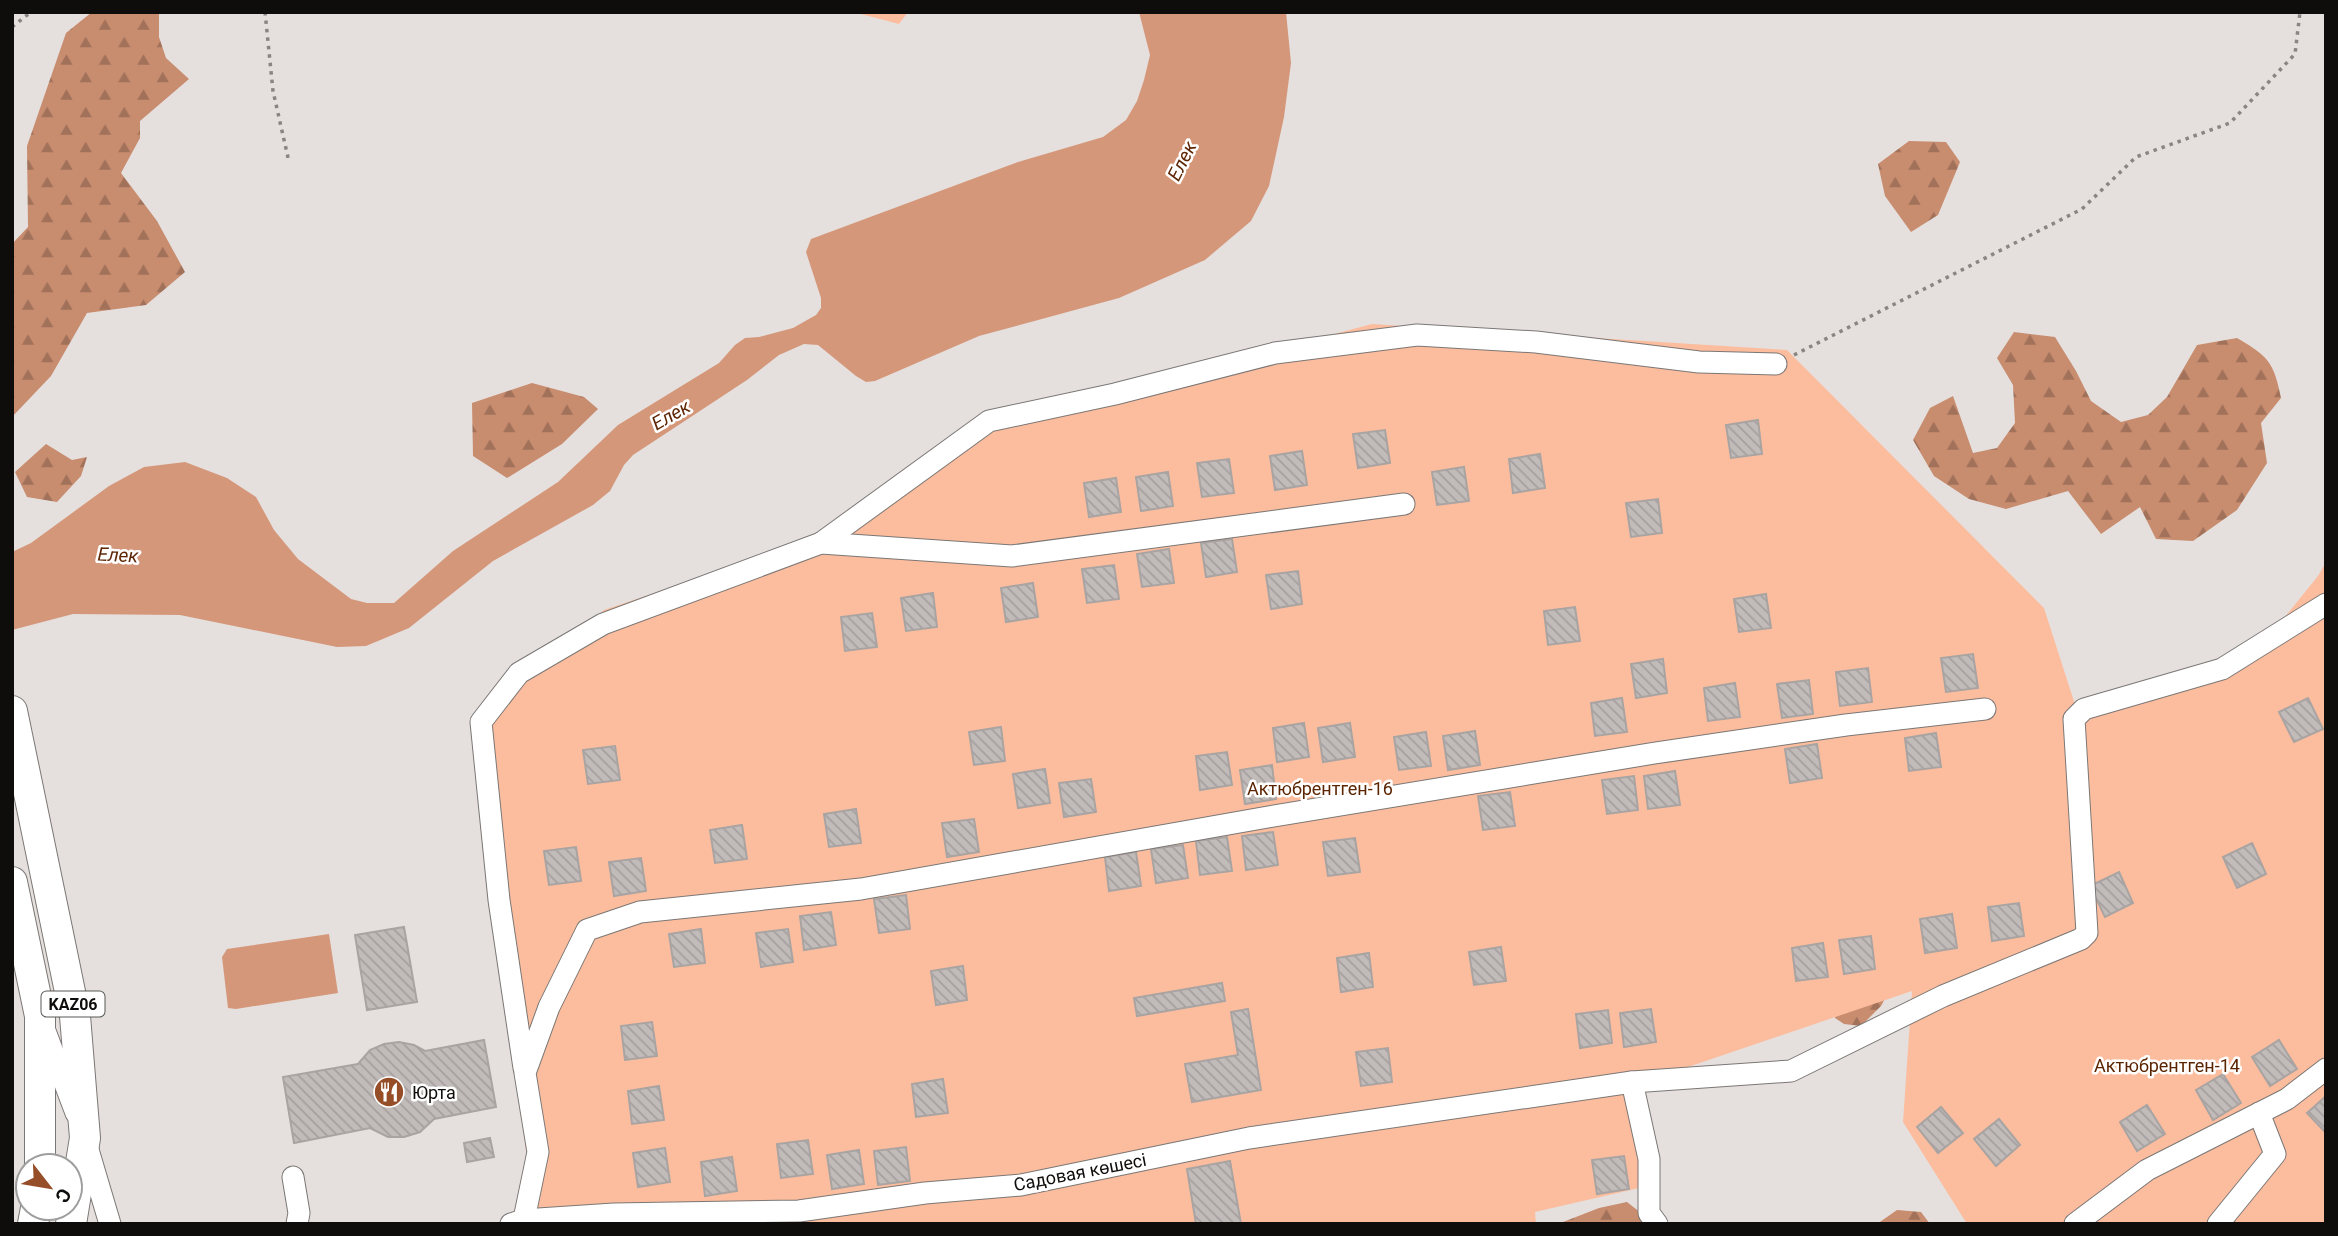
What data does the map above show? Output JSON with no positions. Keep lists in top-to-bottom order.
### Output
{
  "streets": {
    "highway": ["KАZ06"],
    "street": ["Садовая көшесі"]
  },
  "water": ["Елек"],
  "parks": ["Актюбрентген-16", "Актюбрентген-14"],
  "places": {
    "restaurant": ["Юрта"]
  },
  "north": "bottom right"
}
